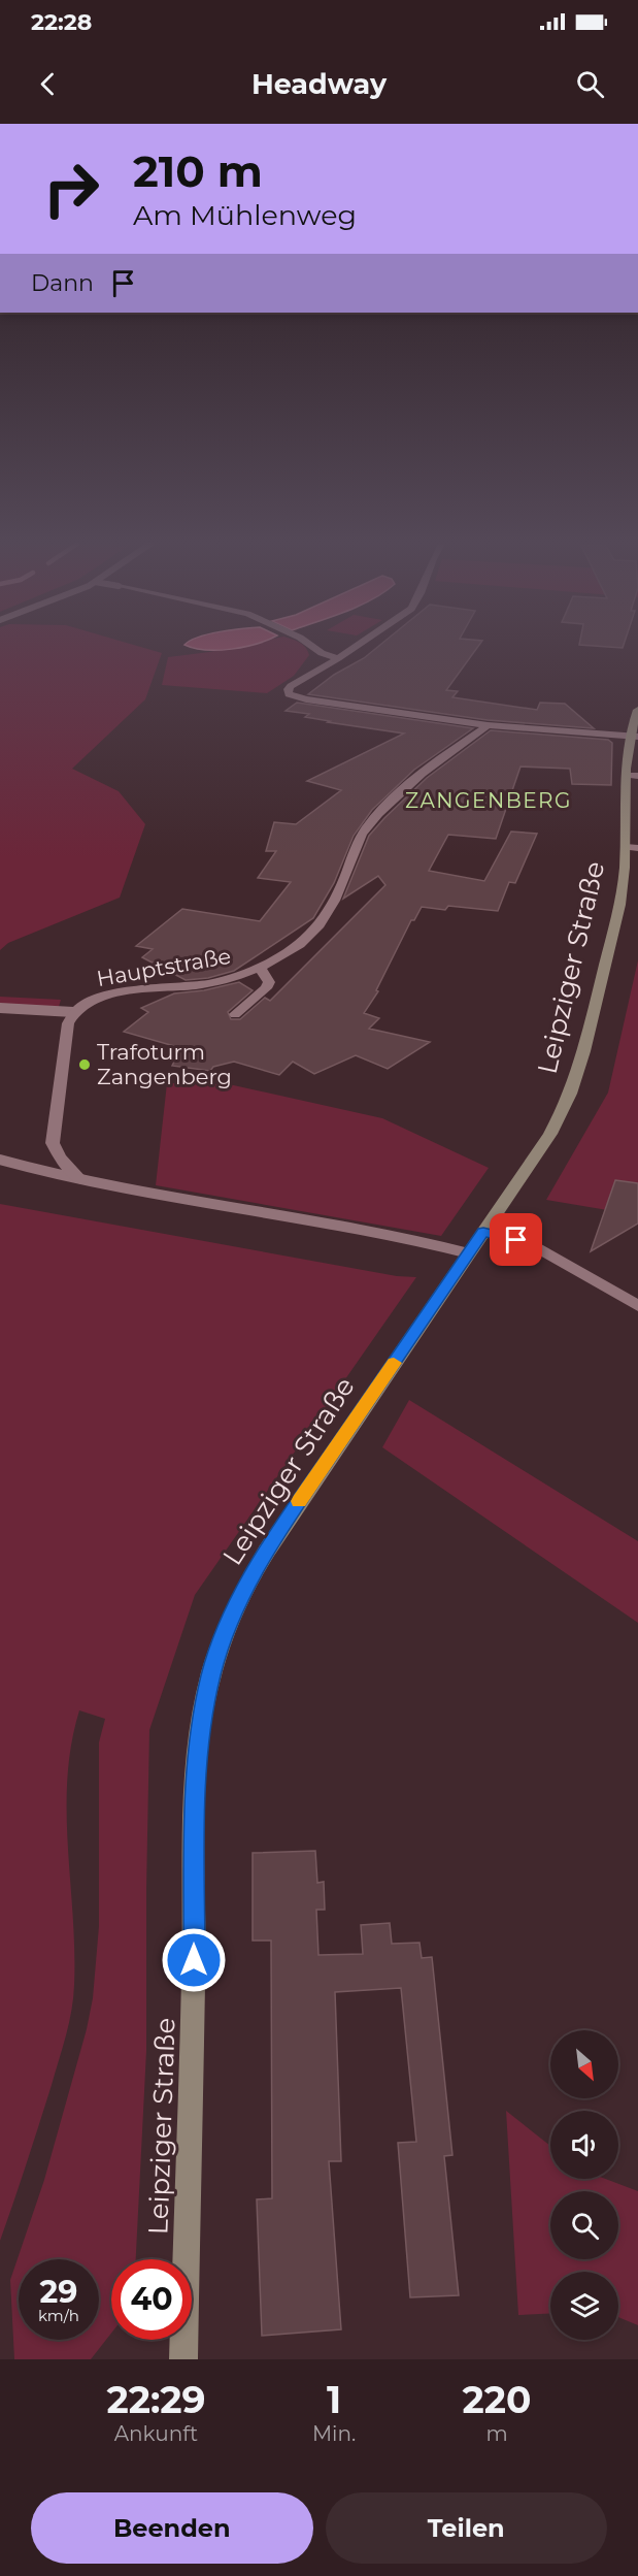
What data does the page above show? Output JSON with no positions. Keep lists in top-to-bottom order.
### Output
{
  "streets": {
    "street": ["Hauptstraße", "Leipziger Straße"]
  },
  "districts": ["ZANGENBERG"],
  "places": ["Trafoturm Zangenberg"],
  "north": "bottom right",
  "page": {
    "status": "22:28",
    "header": "Headway",
    "turn": ["210 m", "Am Mühlenweg"],
    "then": "Dann",
    "speed": "29 km/h",
    "limit": "40",
    "eta": [
      "22:29",
      "Ankunft",
      "1",
      "Min.",
      "220",
      "m"
    ],
    "buttons": ["Beenden", "Teilen"]
  }
}
